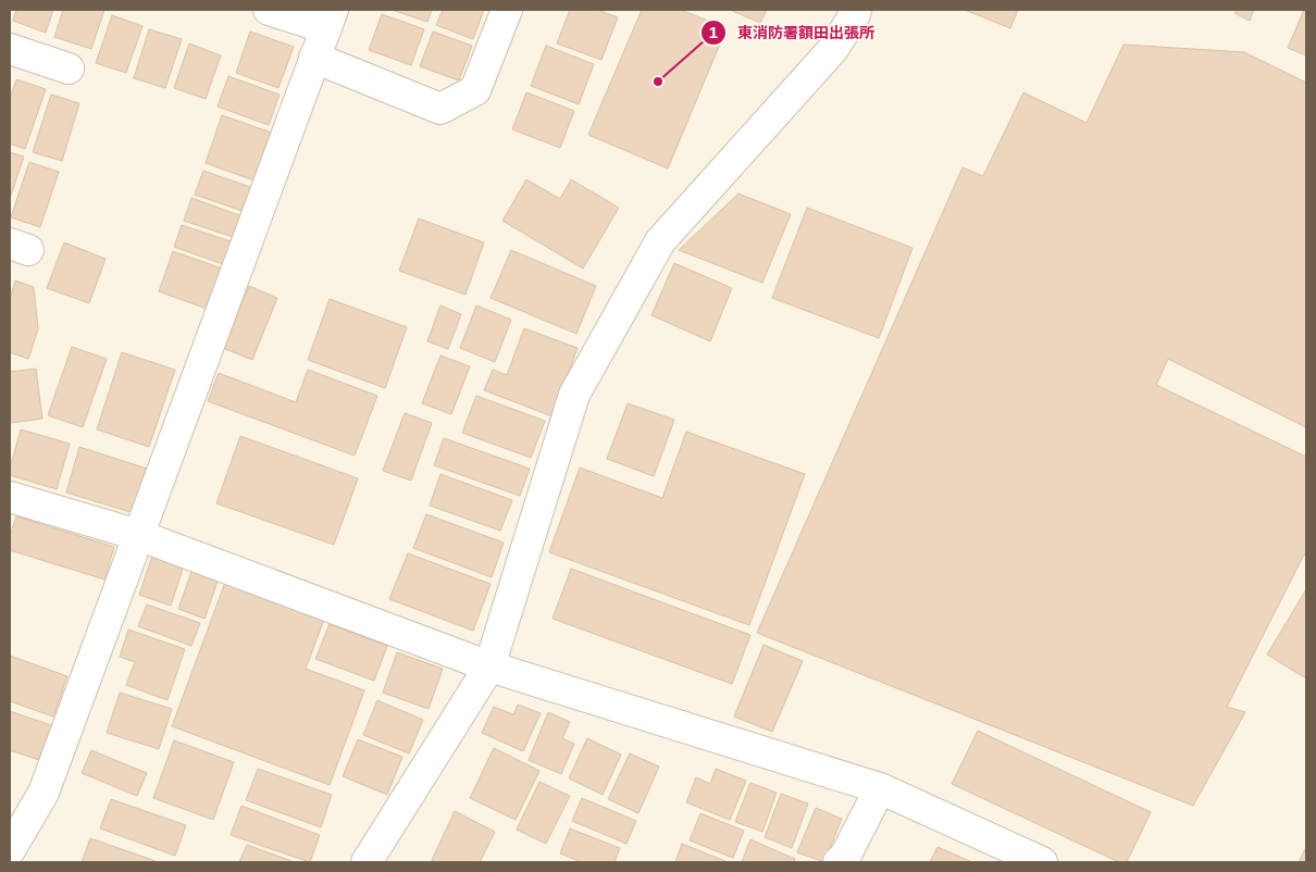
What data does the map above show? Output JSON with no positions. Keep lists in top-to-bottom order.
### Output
{
  "places": ["東消防署額田出張所"]
}
